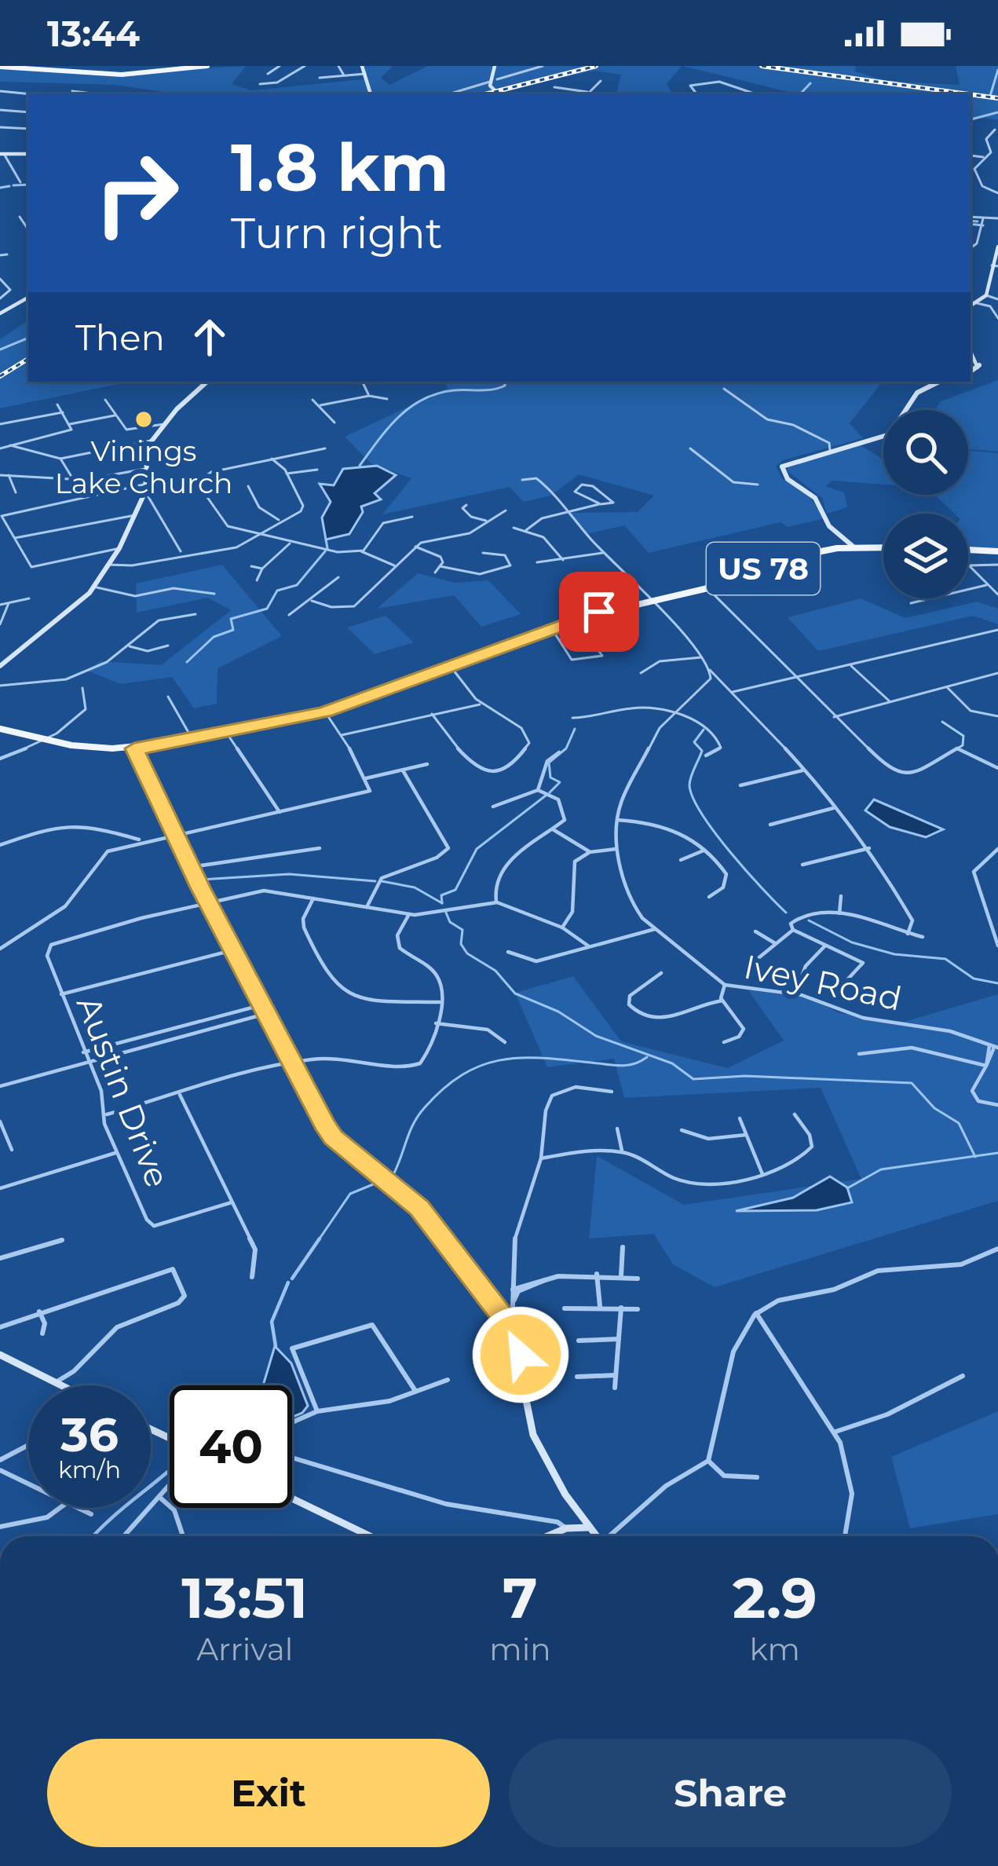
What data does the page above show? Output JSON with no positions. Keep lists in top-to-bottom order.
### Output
{
  "streets": {
    "main road": ["US 78"],
    "street": ["Ivey Road", "Austin Drive"]
  },
  "places": ["Vinings Lake Church"],
  "page": {
    "status": "13:44",
    "turn": ["1.8 km", "Turn right"],
    "then": "Then",
    "speed": "36 km/h",
    "limit": "40",
    "eta": [
      "13:51",
      "Arrival",
      "7",
      "min",
      "2.9",
      "km"
    ],
    "buttons": ["Exit", "Share"]
  }
}
